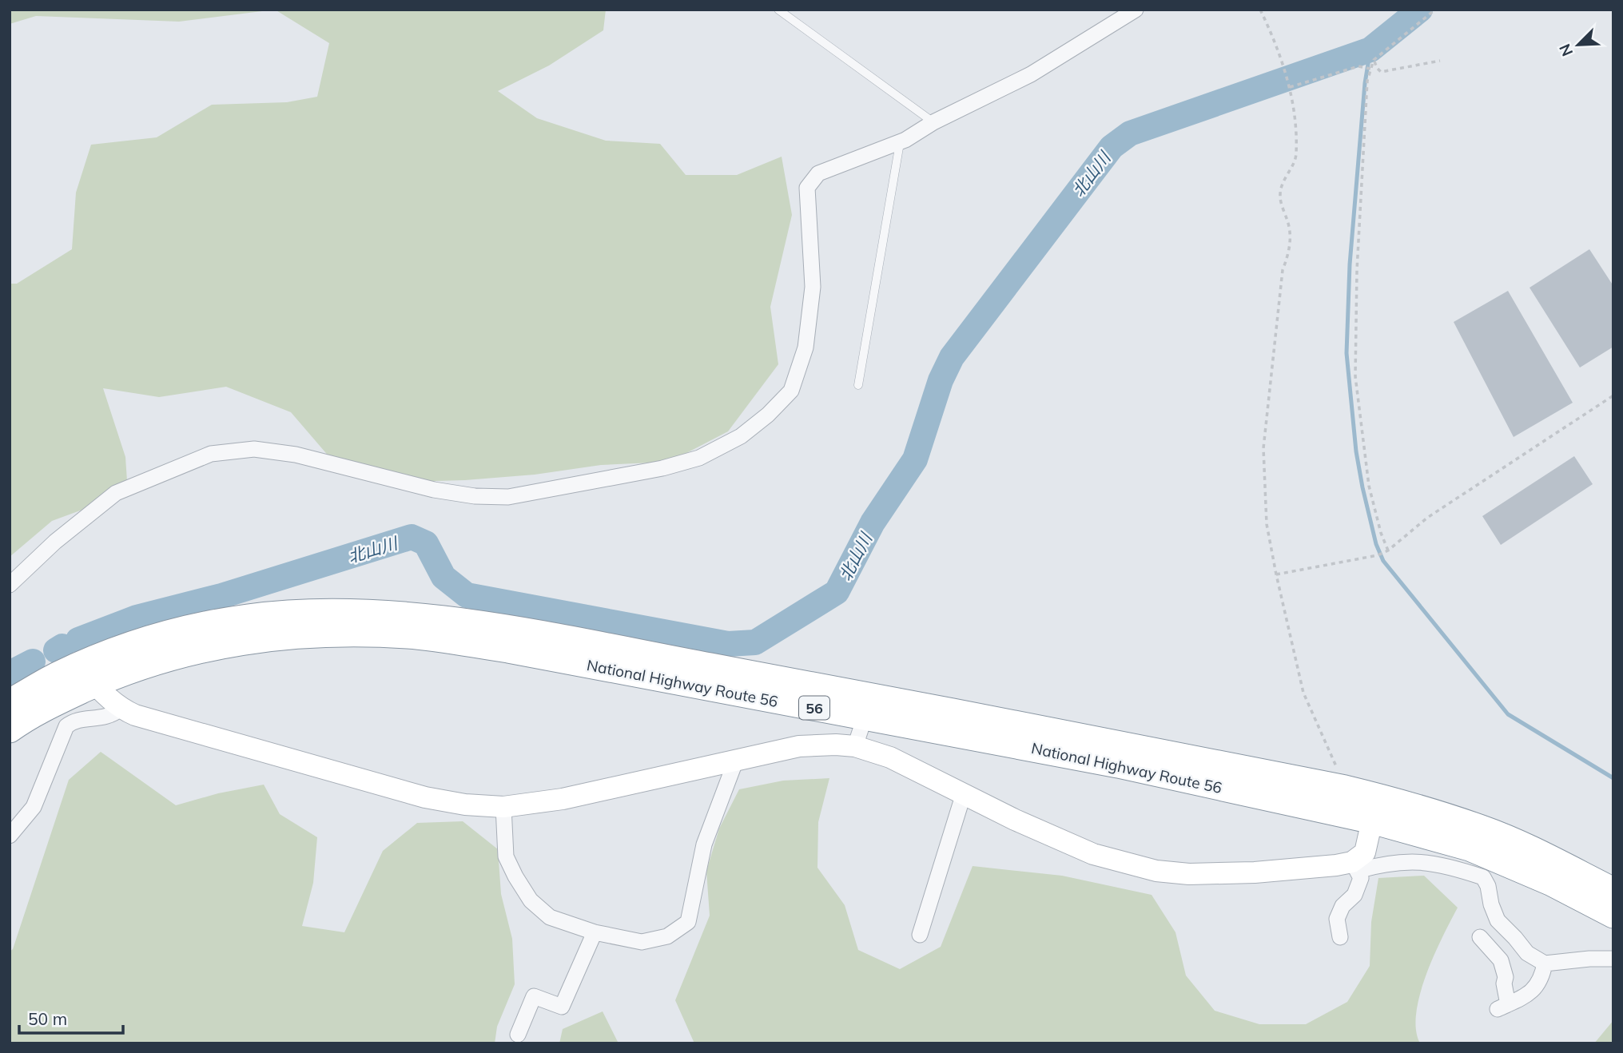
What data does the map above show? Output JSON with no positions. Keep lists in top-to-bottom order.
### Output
{
  "streets": {
    "highway": ["National Highway Route 56", "56"]
  },
  "water": ["北山川"],
  "scale_bar": "50 m",
  "north": "bottom left"
}
